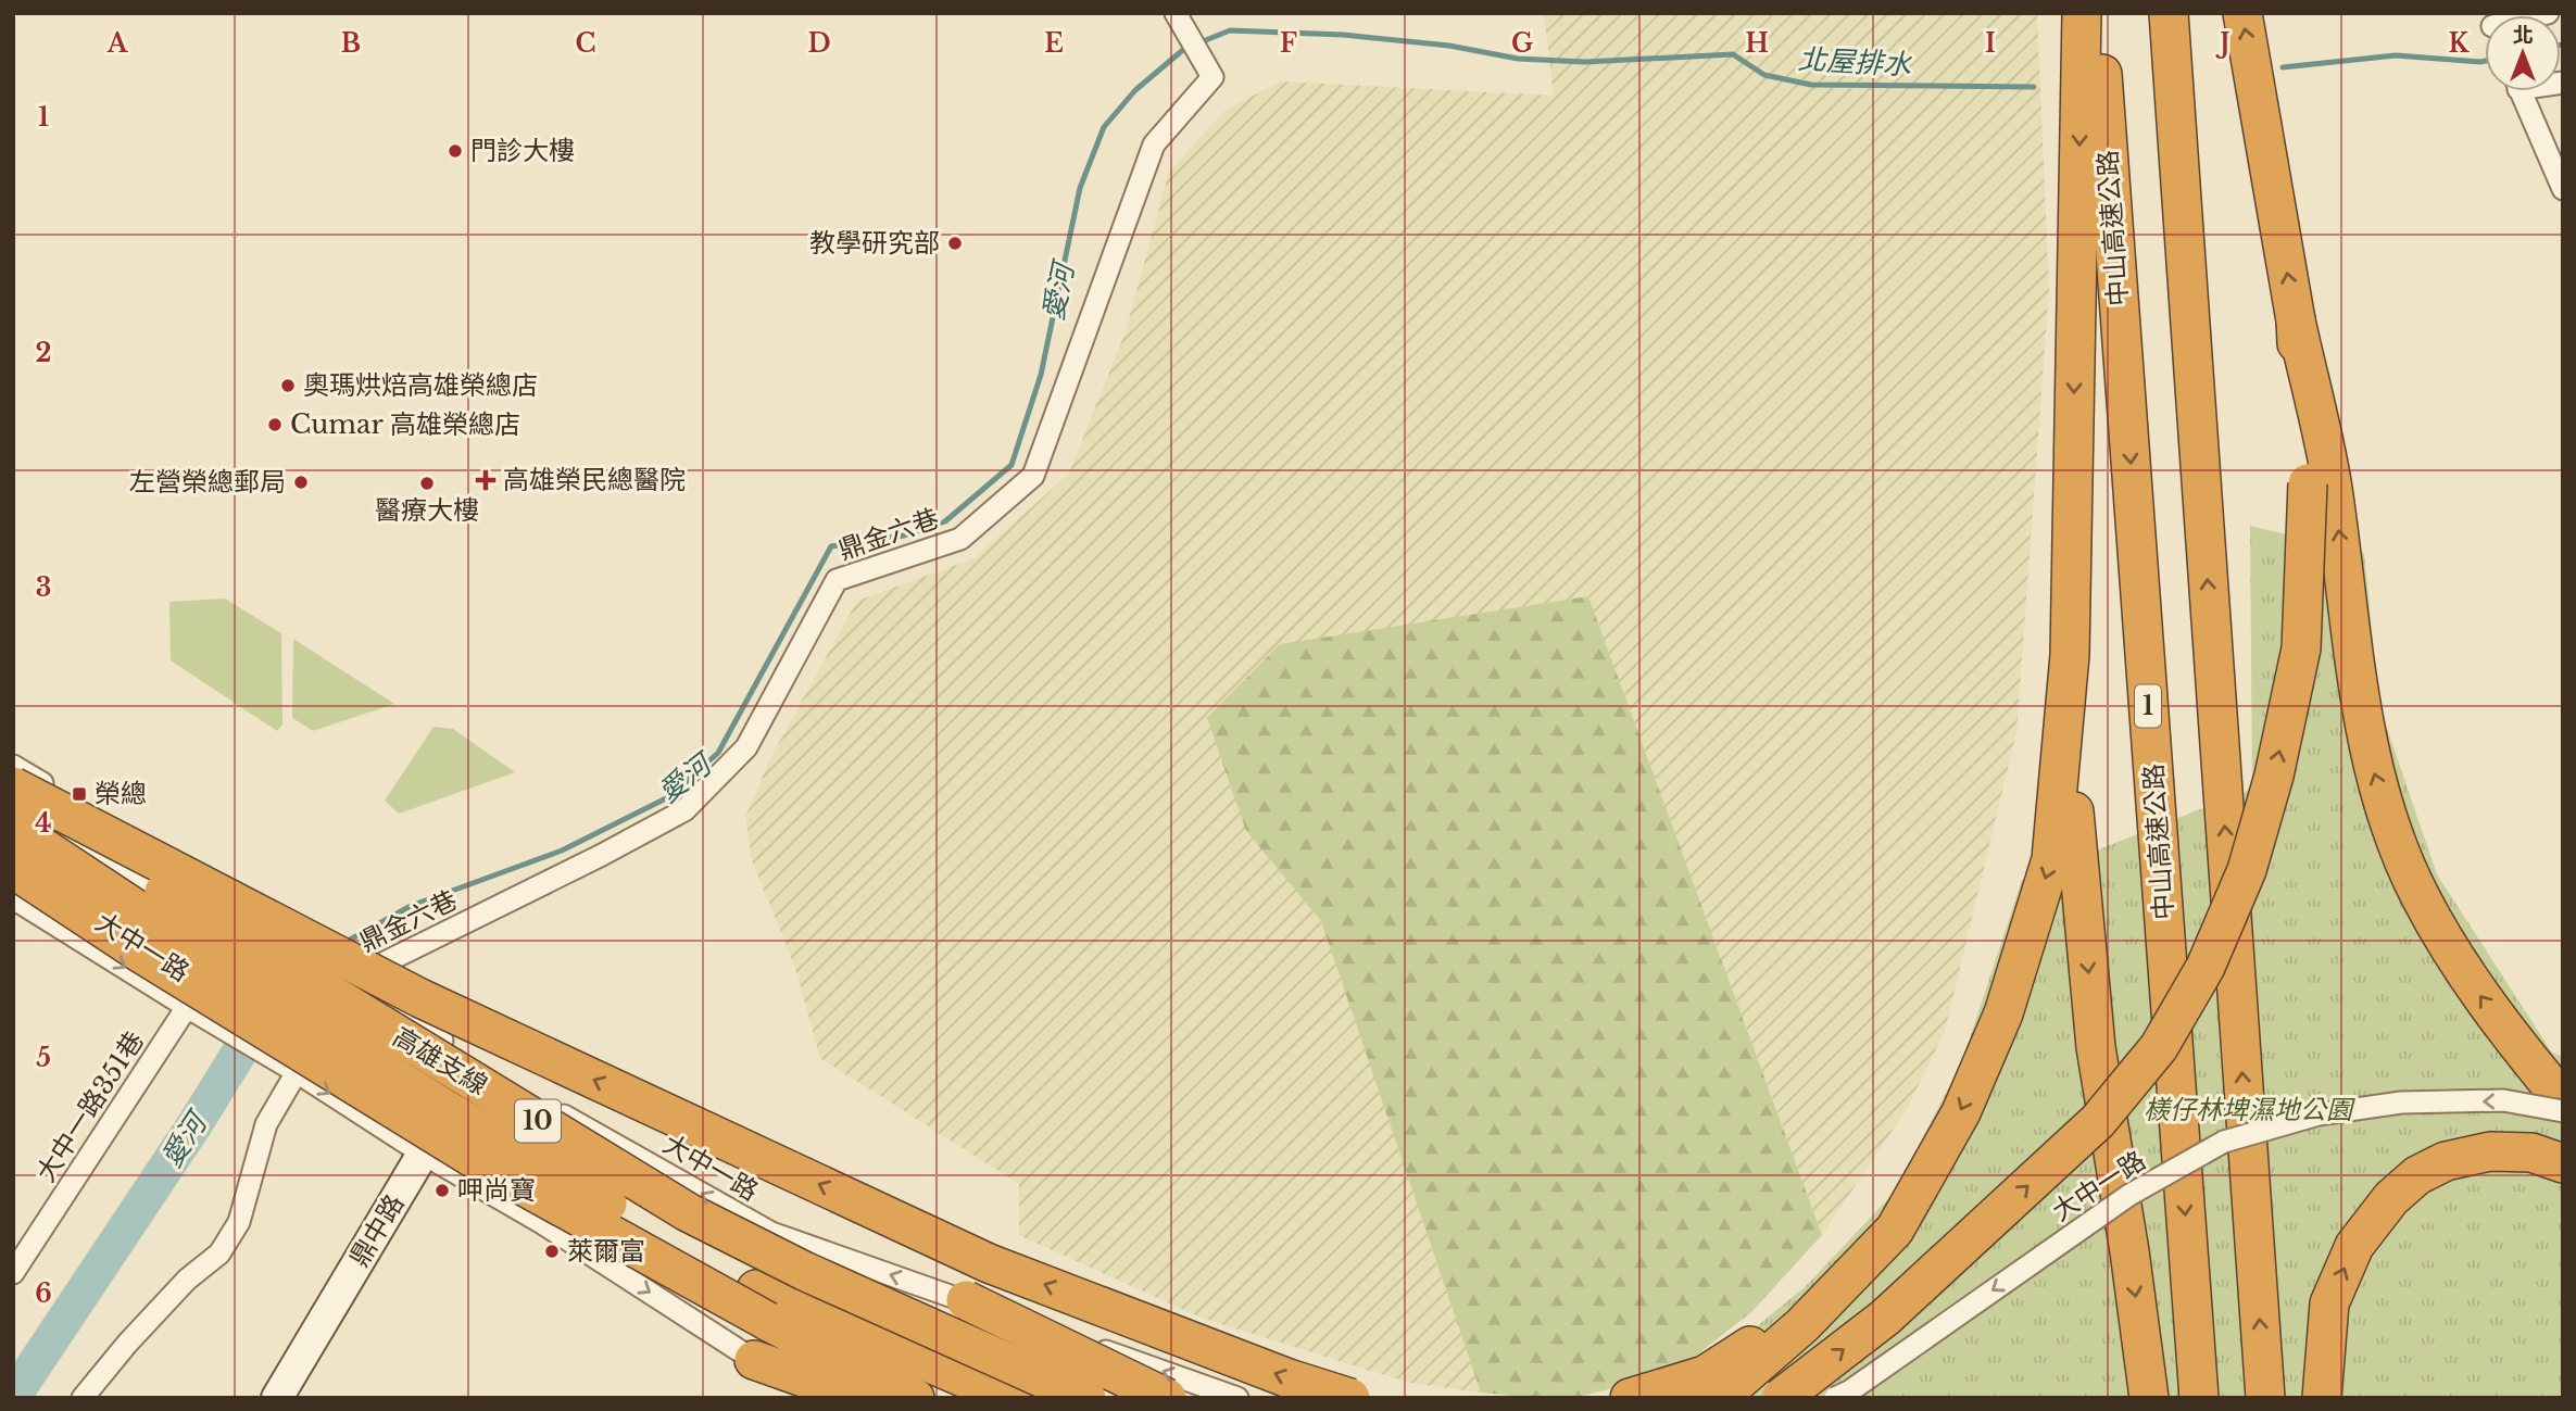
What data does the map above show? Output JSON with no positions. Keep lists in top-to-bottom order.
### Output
{
  "streets": {
    "highway": [
      "中山高速公路",
      "1",
      "高雄支線",
      "10"
    ],
    "street": [
      "鼎金六巷",
      "大中一路",
      "大中一路351巷",
      "鼎中路"
    ]
  },
  "crossings": [
    ["鼎金六巷", "大中一路"],
    ["大中一路", "高雄支線"],
    ["大中一路", "大中一路351巷"],
    ["大中一路", "鼎中路"]
  ],
  "water": ["北屋排水", "愛河"],
  "parks": ["檨仔林埤濕地公園"],
  "places": {
    "other": [
      "門診大樓",
      "教學研究部",
      "奧瑪烘焙高雄榮總店",
      "Cumar 高雄榮總店",
      "左營榮總郵局",
      "醫療大樓",
      "呷尚寶",
      "萊爾富"
    ],
    "health": ["高雄榮民總醫院"],
    "transit": ["榮總"]
  },
  "north": "top",
  "grid": {
    "columns": [
      "A",
      "B",
      "C",
      "D",
      "E",
      "F",
      "G",
      "H",
      "I",
      "J",
      "K"
    ],
    "rows": [
      "1",
      "2",
      "3",
      "4",
      "5",
      "6"
    ]
  }
}
